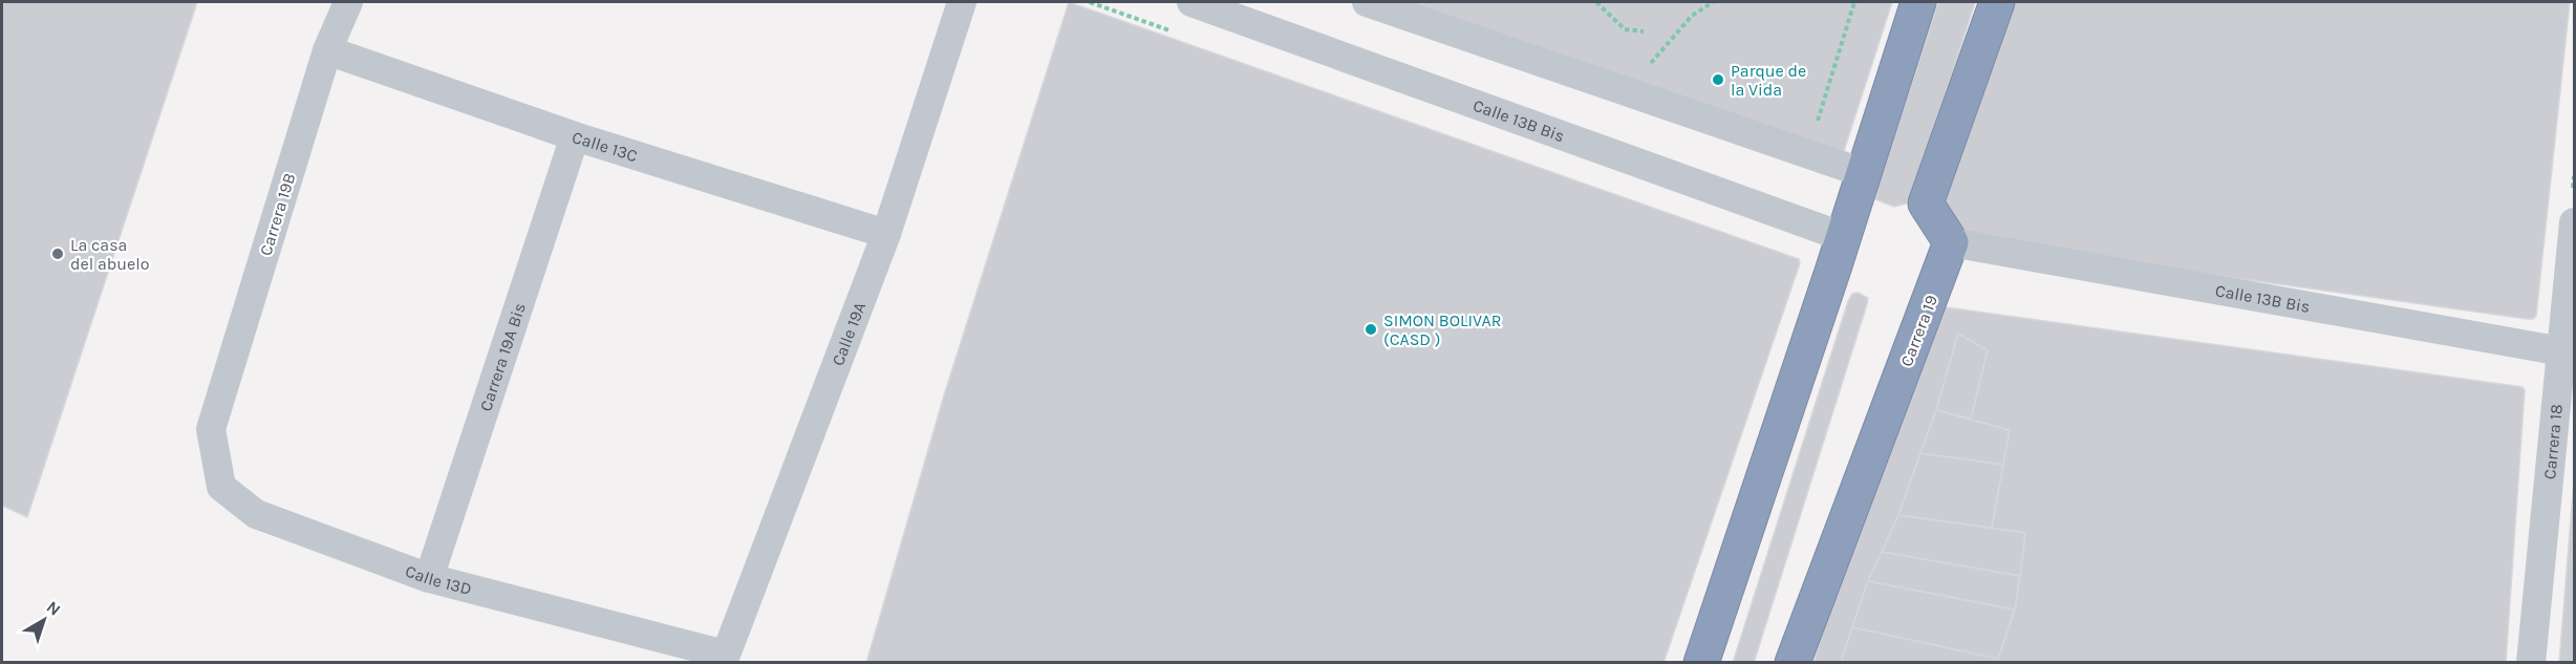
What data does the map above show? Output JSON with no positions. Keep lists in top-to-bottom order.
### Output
{
  "streets": {
    "highway": ["Carrera 19"],
    "street": [
      "Calle 13B Bis",
      "Calle 13C",
      "Carrera 19B",
      "Calle 19A",
      "Carrera 19A Bis",
      "Carrera 18",
      "Calle 13D"
    ]
  },
  "crossings": [
    ["Calle 13B Bis", "Carrera 19"],
    ["Calle 13B Bis", "Carrera 18"],
    ["Calle 13C", "Carrera 19B"],
    ["Calle 13C", "Calle 19A"],
    ["Calle 13C", "Carrera 19A Bis"],
    ["Carrera 19B", "Calle 13D"],
    ["Calle 19A", "Calle 13D"],
    ["Carrera 19A Bis", "Calle 13D"]
  ],
  "places": ["Parque de la Vida", "La casa del abuelo", "SIMON BOLIVAR (CASD )"],
  "north": "top right"
}
